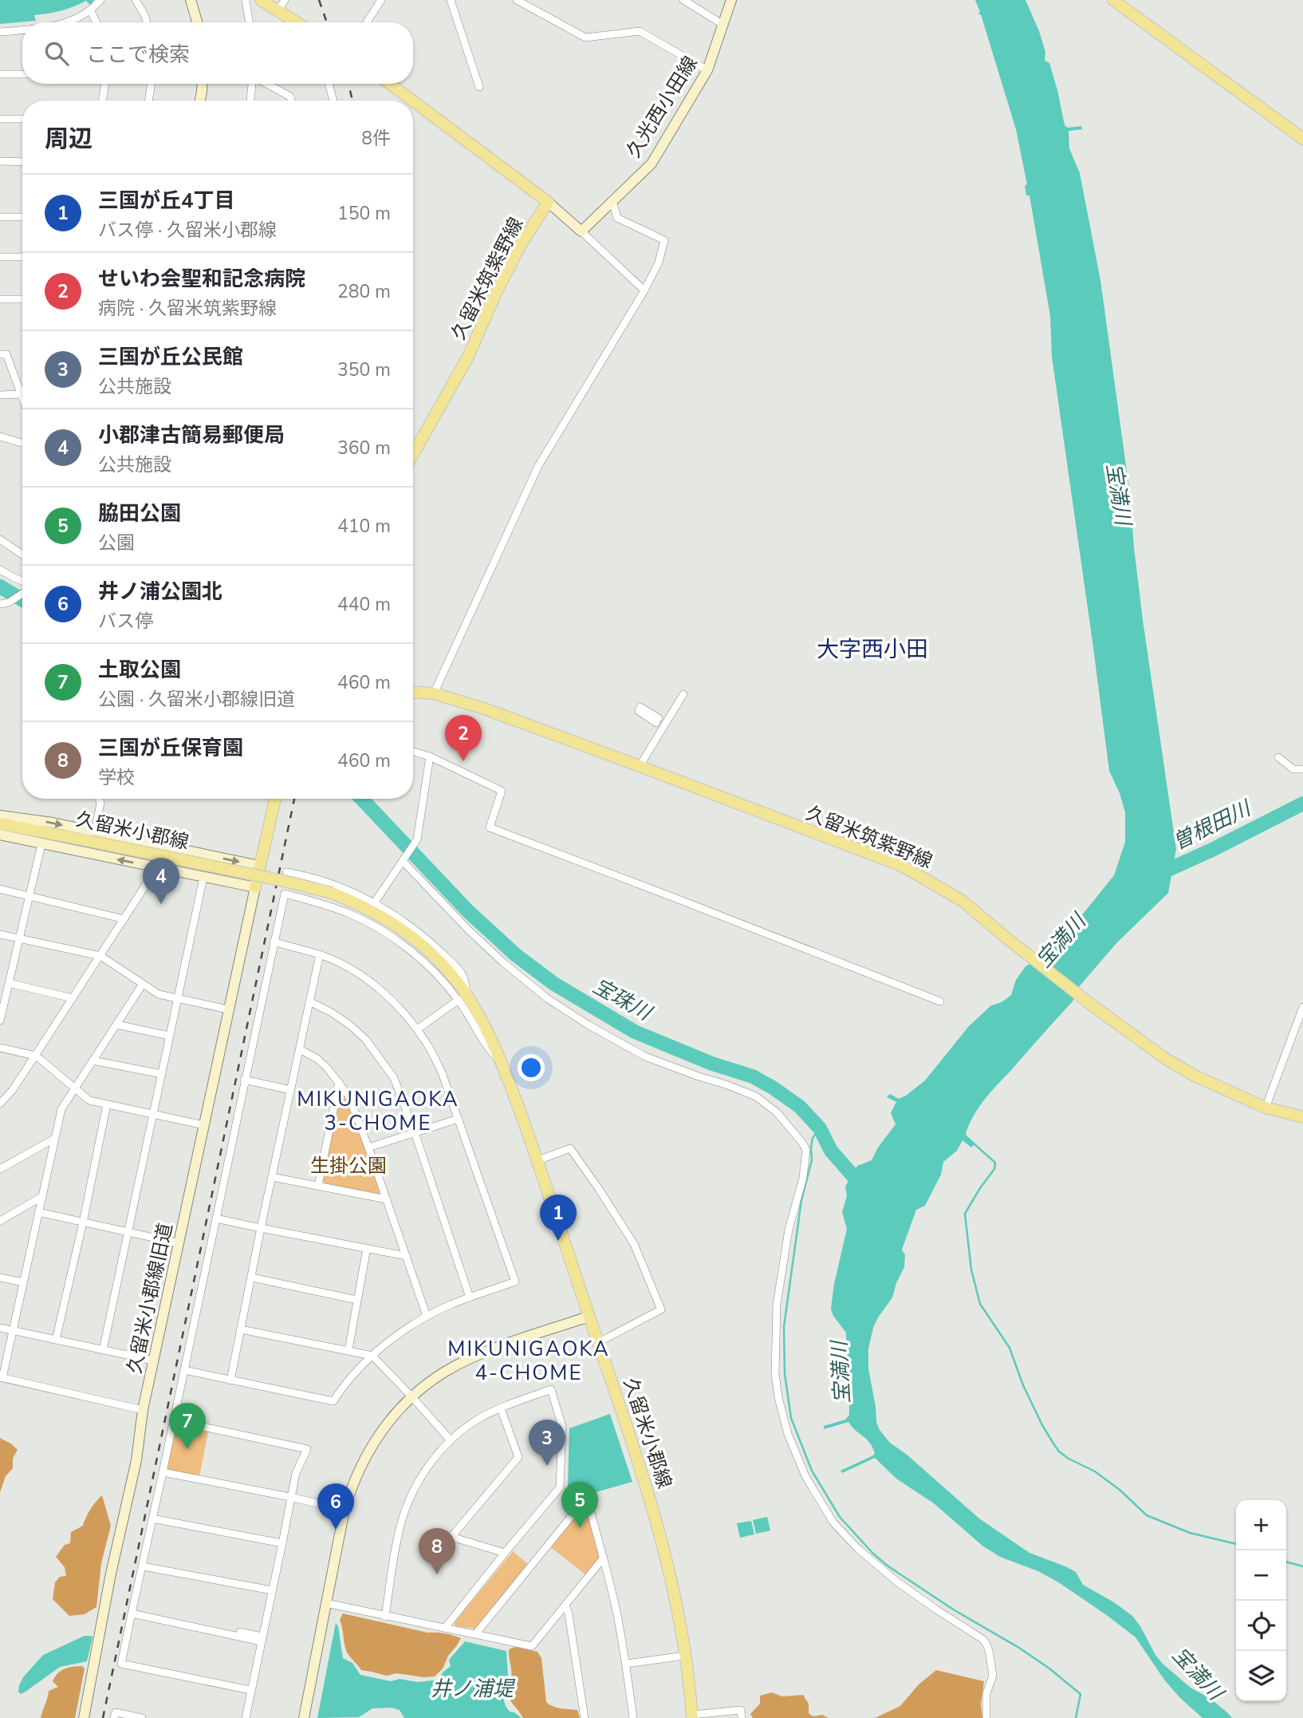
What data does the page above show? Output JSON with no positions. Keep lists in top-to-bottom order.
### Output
{
  "streets": {
    "main road": ["久留米筑紫野線", "久留米小郡線"],
    "street": ["久光西小田線", "久留米小郡線旧道"]
  },
  "districts": ["大字西小田", "MIKUNIGAOKA 3-CHOME", "MIKUNIGAOKA 4-CHOME"],
  "water": [
    "宝満川",
    "曽根田川",
    "宝珠川",
    "井ノ浦堤"
  ],
  "parks": ["生掛公園"],
  "page": {
    "search": "ここで検索",
    "heading": ["周辺", "8件"],
    "list": [
      {
        "mark": "1",
        "name": "三国が丘4丁目",
        "note": "バス停 · 久留米小郡線",
        "value": "150 m"
      },
      {
        "mark": "2",
        "name": "せいわ会聖和記念病院",
        "note": "病院 · 久留米筑紫野線",
        "value": "280 m"
      },
      {
        "mark": "3",
        "name": "三国が丘公民館",
        "note": "公共施設",
        "value": "350 m"
      },
      {
        "mark": "4",
        "name": "小郡津古簡易郵便局",
        "note": "公共施設",
        "value": "360 m"
      },
      {
        "mark": "5",
        "name": "脇田公園",
        "note": "公園",
        "value": "410 m"
      },
      {
        "mark": "6",
        "name": "井ノ浦公園北",
        "note": "バス停",
        "value": "440 m"
      },
      {
        "mark": "7",
        "name": "土取公園",
        "note": "公園 · 久留米小郡線旧道",
        "value": "460 m"
      },
      {
        "mark": "8",
        "name": "三国が丘保育園",
        "note": "学校",
        "value": "460 m"
      }
    ],
    "pins": [
      "2",
      "4",
      "1",
      "7",
      "3",
      "5",
      "6",
      "8"
    ],
    "map_buttons": ["+", "−"]
  }
}
